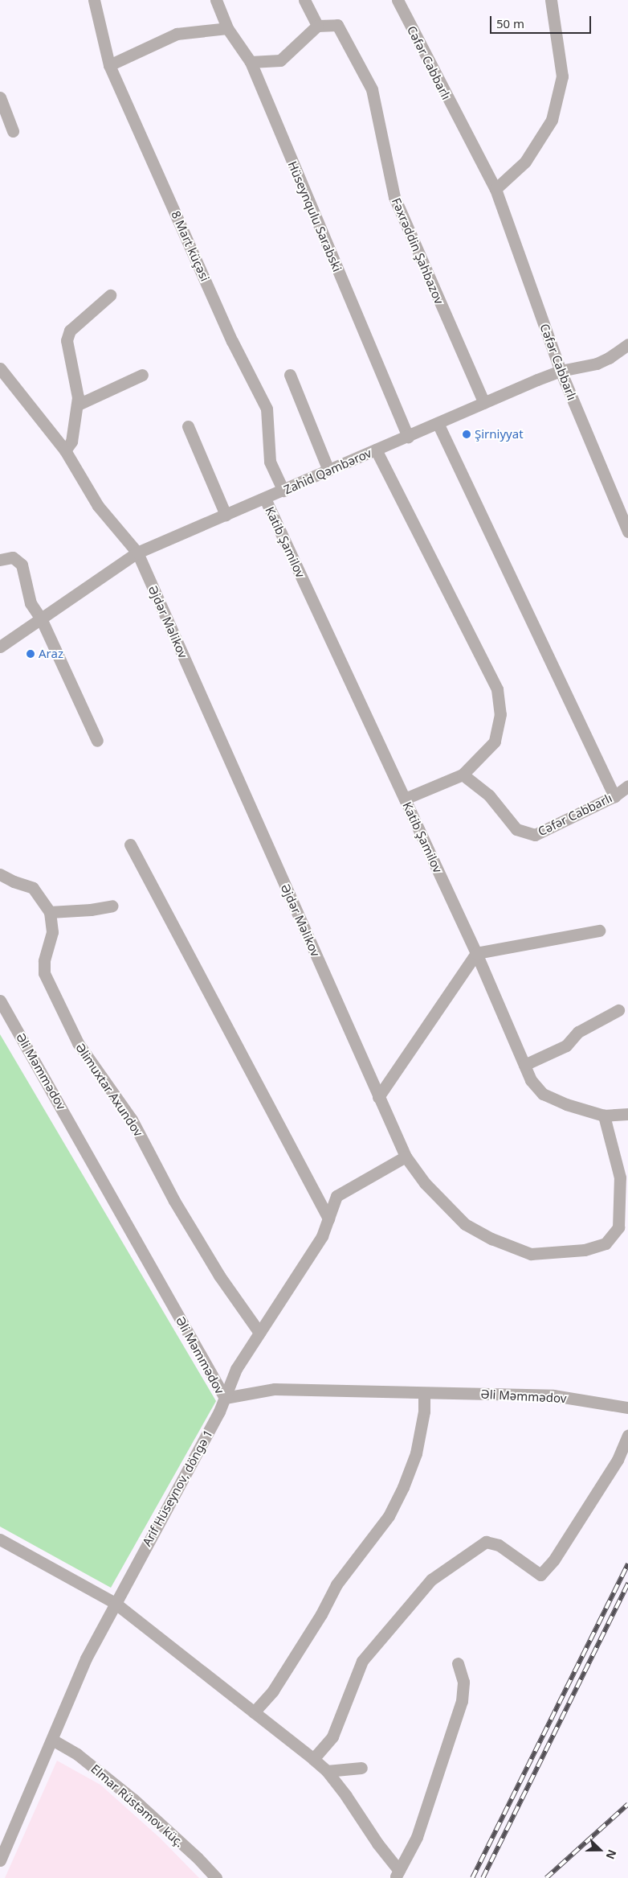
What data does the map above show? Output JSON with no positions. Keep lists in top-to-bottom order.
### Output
{
  "streets": {
    "street": [
      "Cəfər Cabbarlı",
      "Hüseynqulu Sarabski",
      "8 Mart küçəsi",
      "Fəxrəddin Şahbazov",
      "Zahid Qəmbərov",
      "Katib Şamilov",
      "Əjdər Məlikov",
      "Əli Məmmədov",
      "Əlimuxtar Axundov",
      "Arif Hüseynov, döngə 1",
      "Elmar Rüstəmov küç."
    ]
  },
  "crossings": [
    ["Cəfər Cabbarlı", "Zahid Qəmbərov"],
    ["Hüseynqulu Sarabski", "Zahid Qəmbərov"],
    ["8 Mart küçəsi", "Zahid Qəmbərov"],
    ["Fəxrəddin Şahbazov", "Zahid Qəmbərov"],
    ["Zahid Qəmbərov", "Katib Şamilov"],
    ["Zahid Qəmbərov", "Əjdər Məlikov"],
    ["Katib Şamilov", "Əjdər Məlikov"],
    ["Əjdər Məlikov", "Arif Hüseynov, döngə 1"],
    ["Əli Məmmədov", "Arif Hüseynov, döngə 1"],
    ["Əlimuxtar Axundov", "Arif Hüseynov, döngə 1"],
    ["Arif Hüseynov, döngə 1", "Elmar Rüstəmov küç."]
  ],
  "places": ["Şirniyyat", "Araz"],
  "scale_bar": "50 m",
  "north": "right"
}
